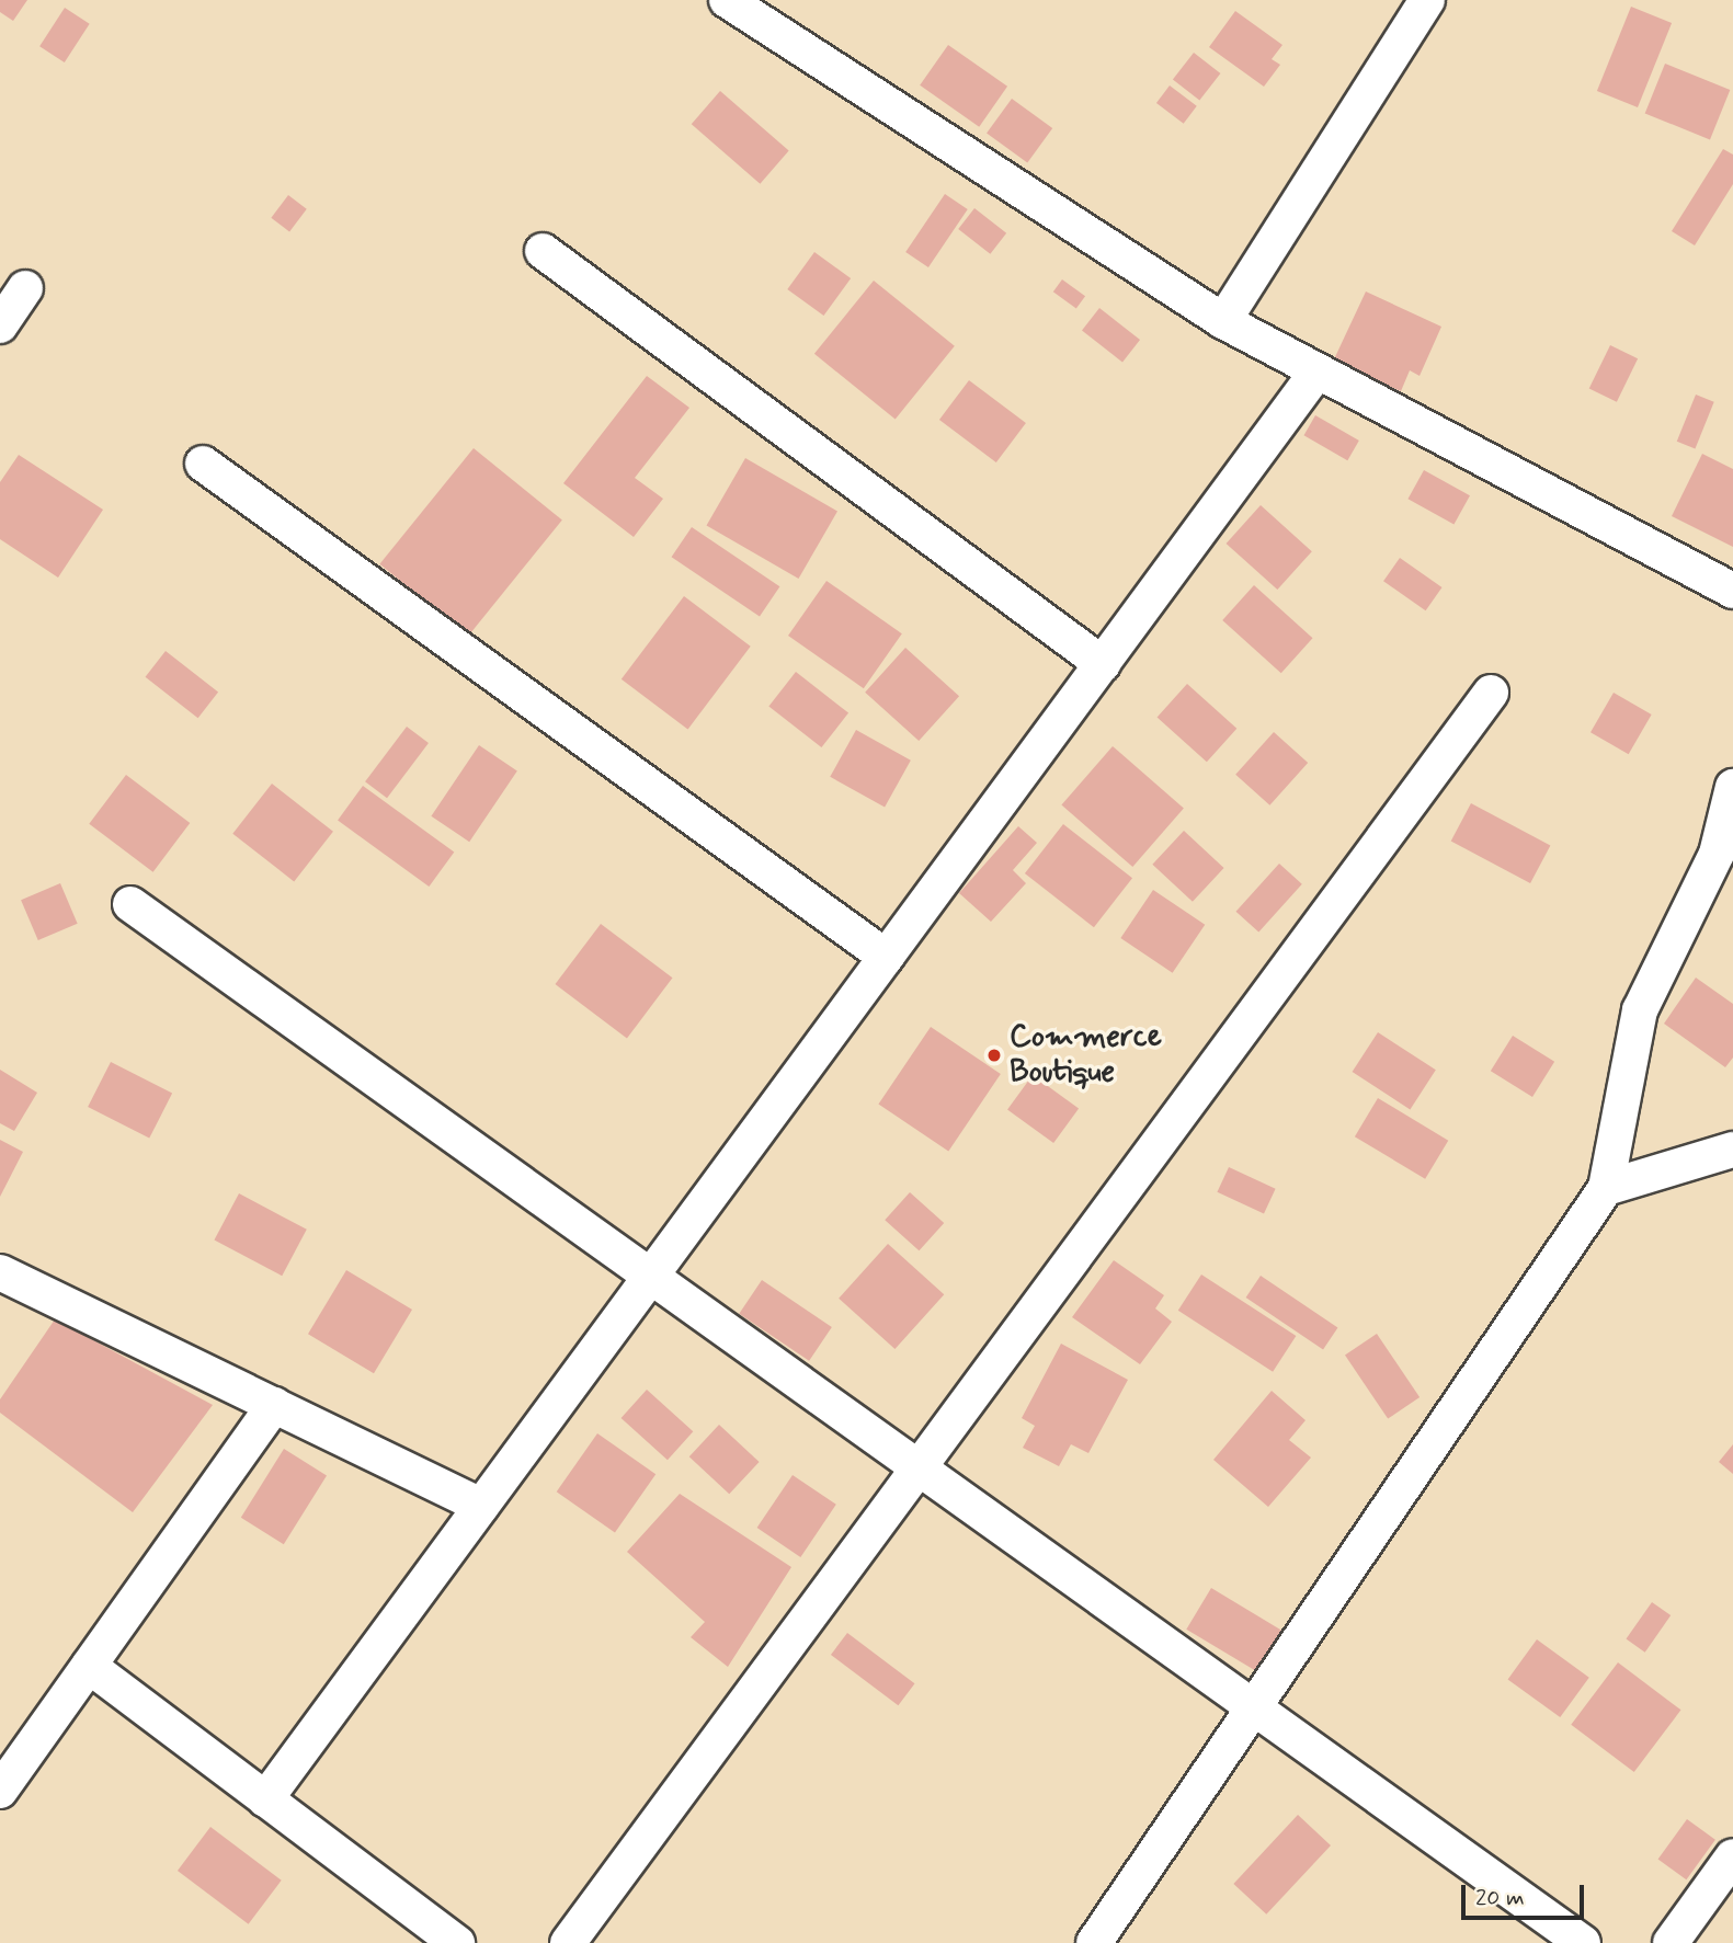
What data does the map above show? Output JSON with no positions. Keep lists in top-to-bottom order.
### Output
{
  "places": ["Commerce Boutique"],
  "scale_bar": "20 m"
}
